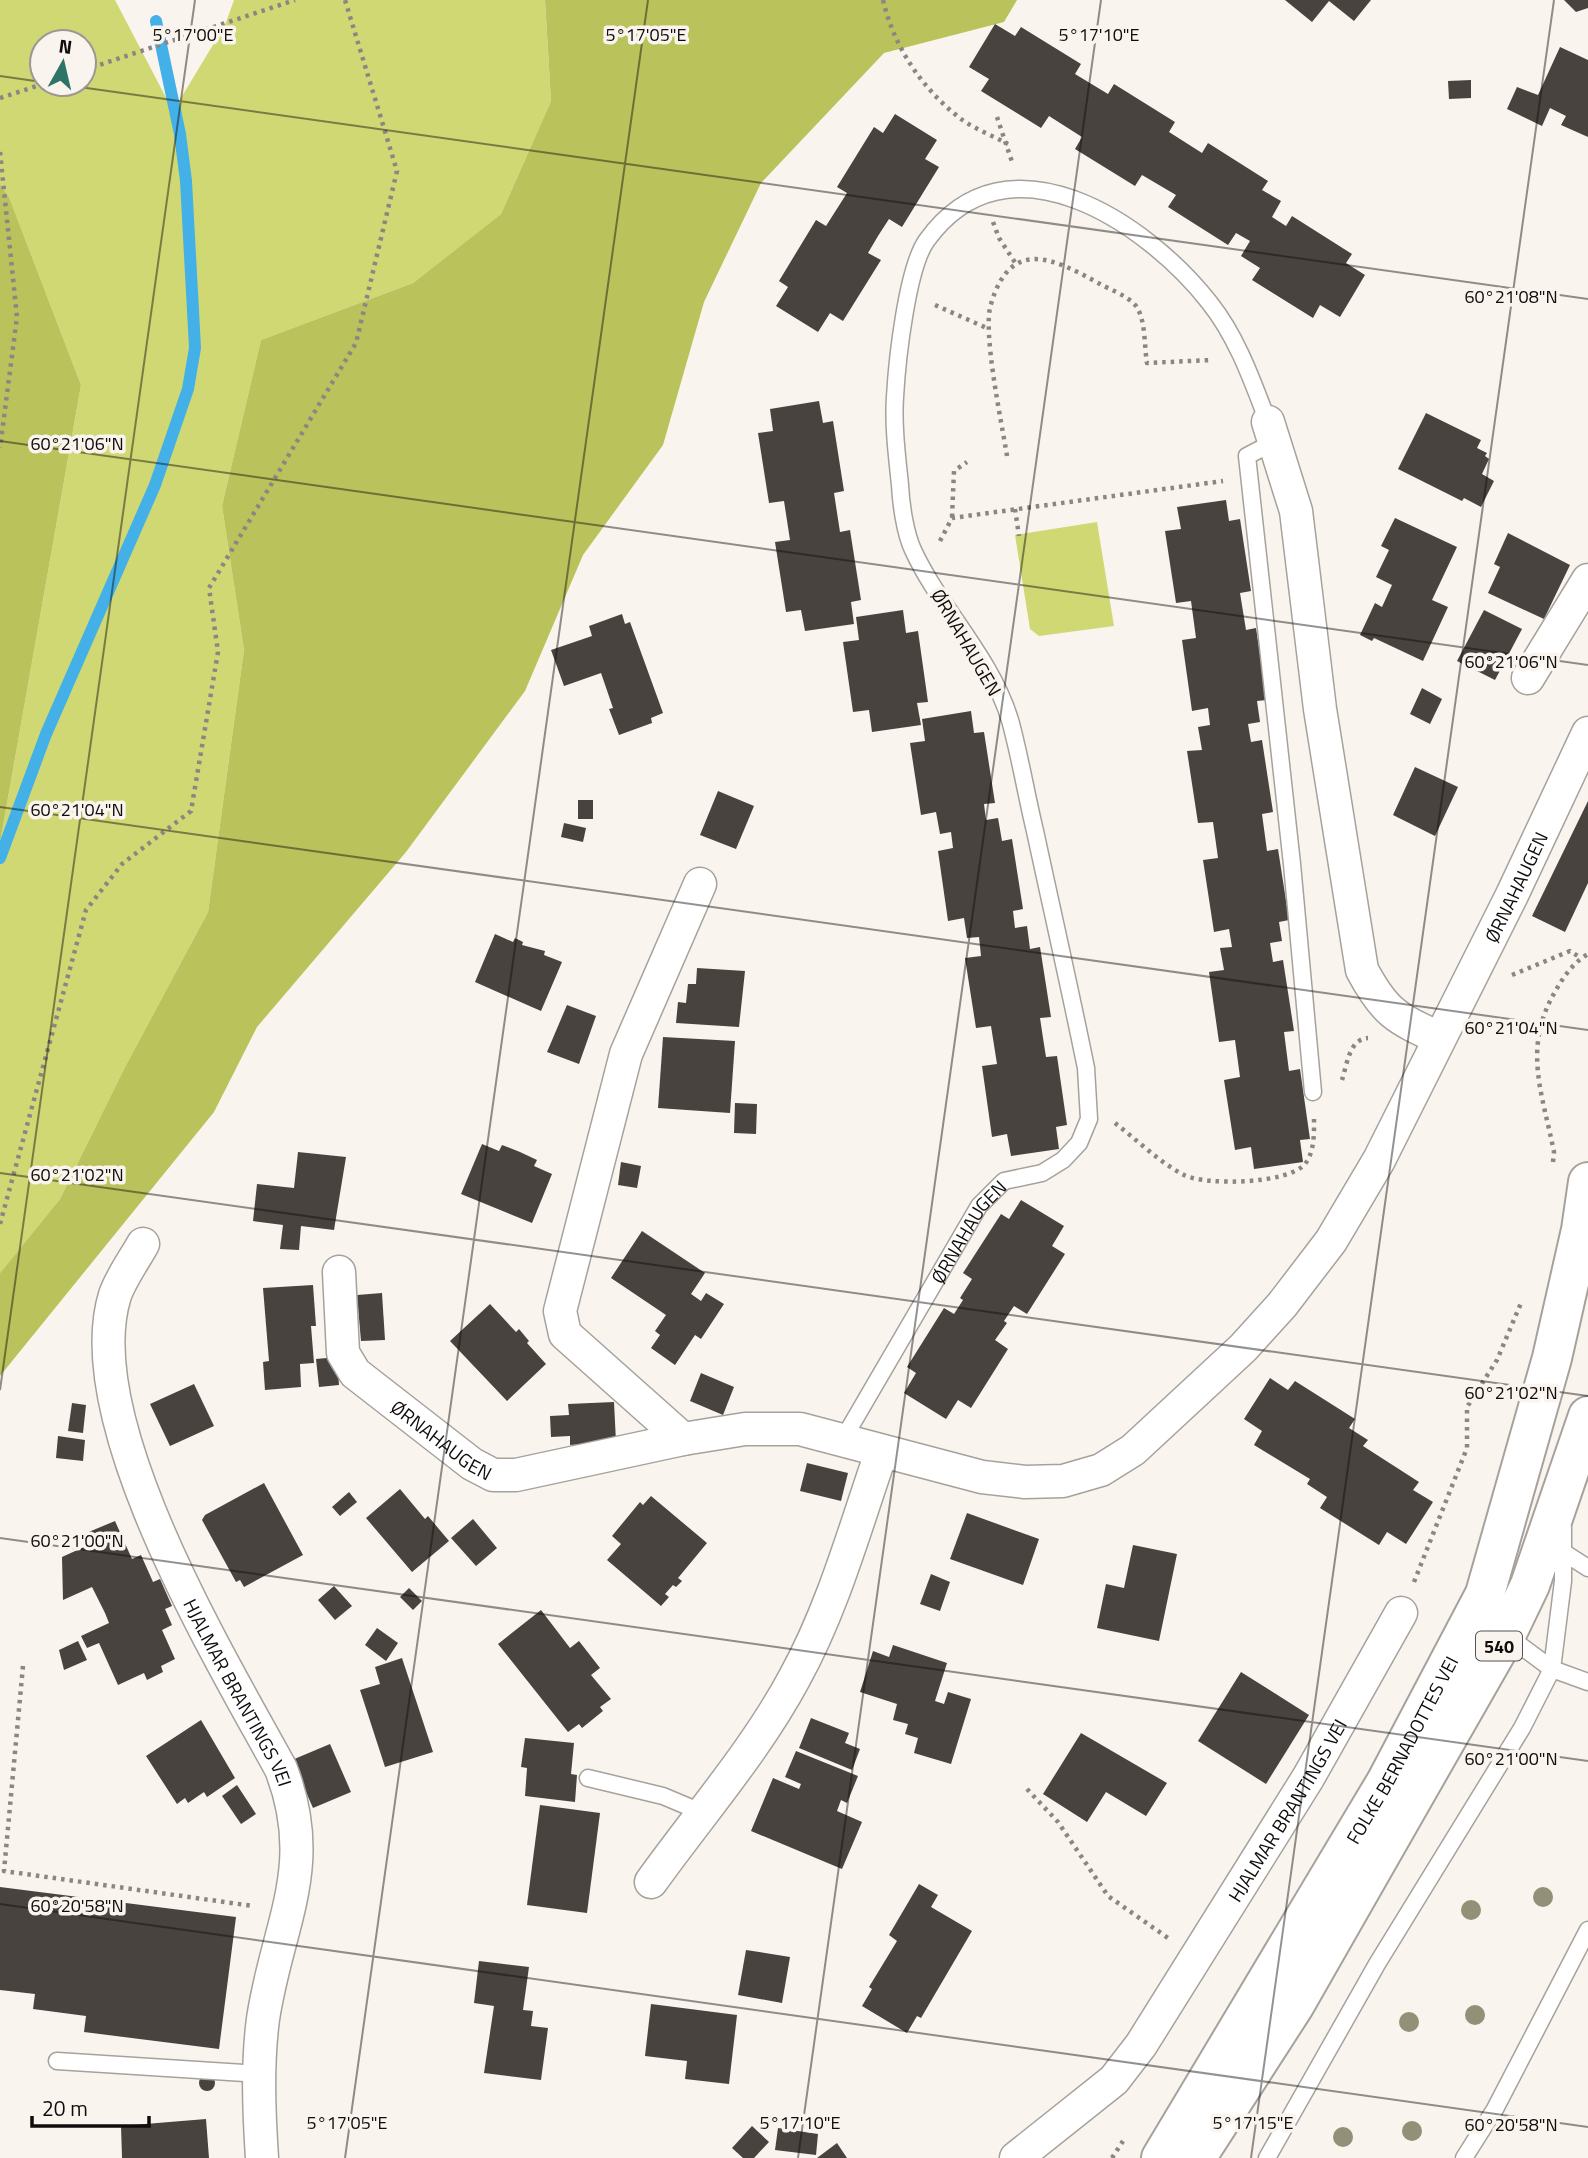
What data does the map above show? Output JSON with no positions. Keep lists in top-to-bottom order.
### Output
{
  "streets": {
    "main road": ["540", "FOLKE BERNADOTTES VEI"],
    "street": ["ØRNAHAUGEN", "HJALMAR BRANTINGS VEI"]
  },
  "scale_bar": "20 m",
  "north": "top",
  "coordinates": [
    "5°17'00\"E",
    "5°17'05\"E",
    "5°17'10\"E",
    "60°21'08\"N",
    "60°21'06\"N",
    "60°21'04\"N",
    "60°21'02\"N",
    "60°21'00\"N",
    "60°20'58\"N",
    "5°17'15\"E"
  ]
}
